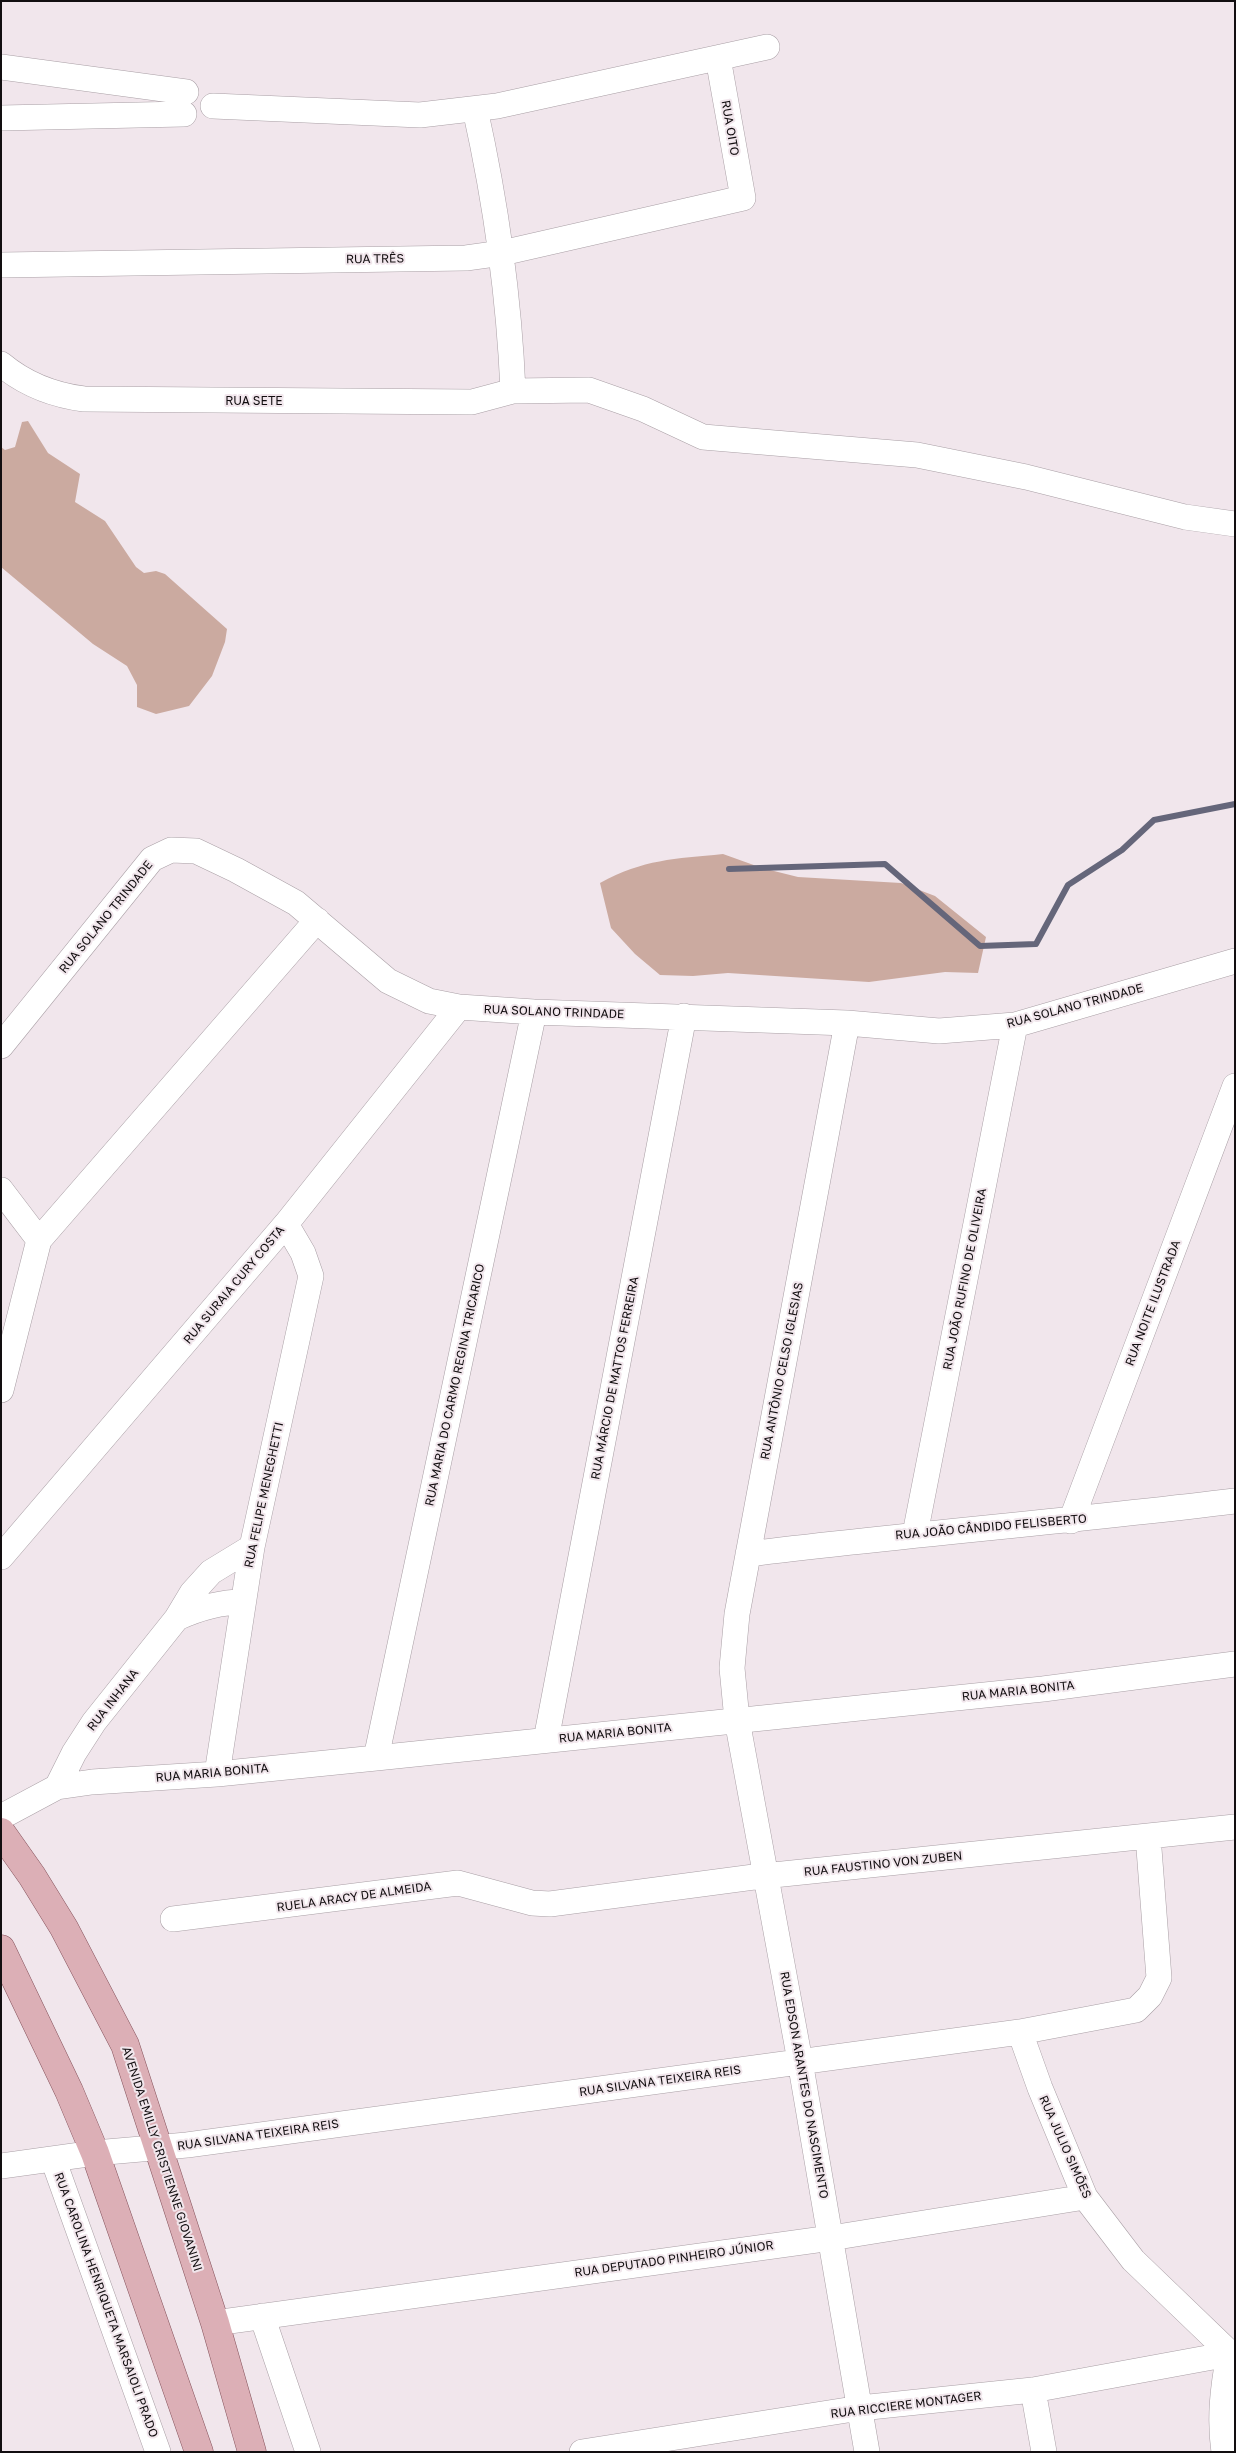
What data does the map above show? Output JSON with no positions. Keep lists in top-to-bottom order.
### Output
{
  "streets": {
    "main road": ["AVENIDA EMILLY CRISTIENNE GIOVANINI"],
    "street": [
      "RUA OITO",
      "RUA TRÊS",
      "RUA SETE",
      "RUA SOLANO TRINDADE",
      "RUA JOÃO RUFINO DE OLIVEIRA",
      "RUA SURAIA CURY COSTA",
      "RUA NOITE ILUSTRADA",
      "RUA ANTÔNIO CELSO IGLESIAS",
      "RUA MÁRCIO DE MATTOS FERREIRA",
      "RUA MARIA DO CARMO REGINA TRICARICO",
      "RUA FELIPE MENEGHETTI",
      "RUA JOÃO CÂNDIDO FELISBERTO",
      "RUA MARIA BONITA",
      "RUA INHANA",
      "RUA FAUSTINO VON ZUBEN",
      "RUELA ARACY DE ALMEIDA",
      "RUA SILVANA TEIXEIRA REIS",
      "RUA EDSON ARANTES DO NASCIMENTO",
      "RUA JULIO SIMÕES",
      "RUA DEPUTADO PINHEIRO JÚNIOR",
      "RUA CAROLINA HENRIQUETA MARSAIOLI PRADO",
      "RUA RICCIERE MONTAGER"
    ]
  },
  "crossings": [
    ["RUA OITO", "RUA TRÊS"],
    ["RUA SOLANO TRINDADE", "RUA JOÃO RUFINO DE OLIVEIRA"],
    ["RUA SOLANO TRINDADE", "RUA SURAIA CURY COSTA"],
    ["RUA SOLANO TRINDADE", "RUA ANTÔNIO CELSO IGLESIAS"],
    ["RUA SOLANO TRINDADE", "RUA MÁRCIO DE MATTOS FERREIRA"],
    ["RUA SOLANO TRINDADE", "RUA MARIA DO CARMO REGINA TRICARICO"],
    ["RUA JOÃO RUFINO DE OLIVEIRA", "RUA JOÃO CÂNDIDO FELISBERTO"],
    ["RUA SURAIA CURY COSTA", "RUA FELIPE MENEGHETTI"],
    ["RUA NOITE ILUSTRADA", "RUA JOÃO CÂNDIDO FELISBERTO"],
    ["RUA ANTÔNIO CELSO IGLESIAS", "RUA JOÃO CÂNDIDO FELISBERTO"],
    ["RUA ANTÔNIO CELSO IGLESIAS", "RUA MARIA BONITA"],
    ["RUA ANTÔNIO CELSO IGLESIAS", "RUA EDSON ARANTES DO NASCIMENTO"],
    ["RUA MÁRCIO DE MATTOS FERREIRA", "RUA MARIA BONITA"],
    ["RUA MARIA DO CARMO REGINA TRICARICO", "RUA MARIA BONITA"],
    ["RUA FELIPE MENEGHETTI", "RUA MARIA BONITA"],
    ["RUA FELIPE MENEGHETTI", "RUA INHANA"],
    ["RUA MARIA BONITA", "RUA INHANA"],
    ["RUA MARIA BONITA", "RUA EDSON ARANTES DO NASCIMENTO"],
    ["RUA FAUSTINO VON ZUBEN", "RUELA ARACY DE ALMEIDA"],
    ["RUA FAUSTINO VON ZUBEN", "RUA SILVANA TEIXEIRA REIS"],
    ["RUA FAUSTINO VON ZUBEN", "RUA EDSON ARANTES DO NASCIMENTO"],
    ["RUA SILVANA TEIXEIRA REIS", "RUA EDSON ARANTES DO NASCIMENTO"],
    ["RUA SILVANA TEIXEIRA REIS", "RUA JULIO SIMÕES"],
    ["RUA SILVANA TEIXEIRA REIS", "AVENIDA EMILLY CRISTIENNE GIOVANINI"],
    ["RUA SILVANA TEIXEIRA REIS", "RUA CAROLINA HENRIQUETA MARSAIOLI PRADO"],
    ["RUA EDSON ARANTES DO NASCIMENTO", "RUA DEPUTADO PINHEIRO JÚNIOR"],
    ["RUA EDSON ARANTES DO NASCIMENTO", "RUA RICCIERE MONTAGER"],
    ["RUA JULIO SIMÕES", "RUA DEPUTADO PINHEIRO JÚNIOR"],
    ["RUA JULIO SIMÕES", "RUA RICCIERE MONTAGER"],
    ["AVENIDA EMILLY CRISTIENNE GIOVANINI", "RUA DEPUTADO PINHEIRO JÚNIOR"]
  ]
}
